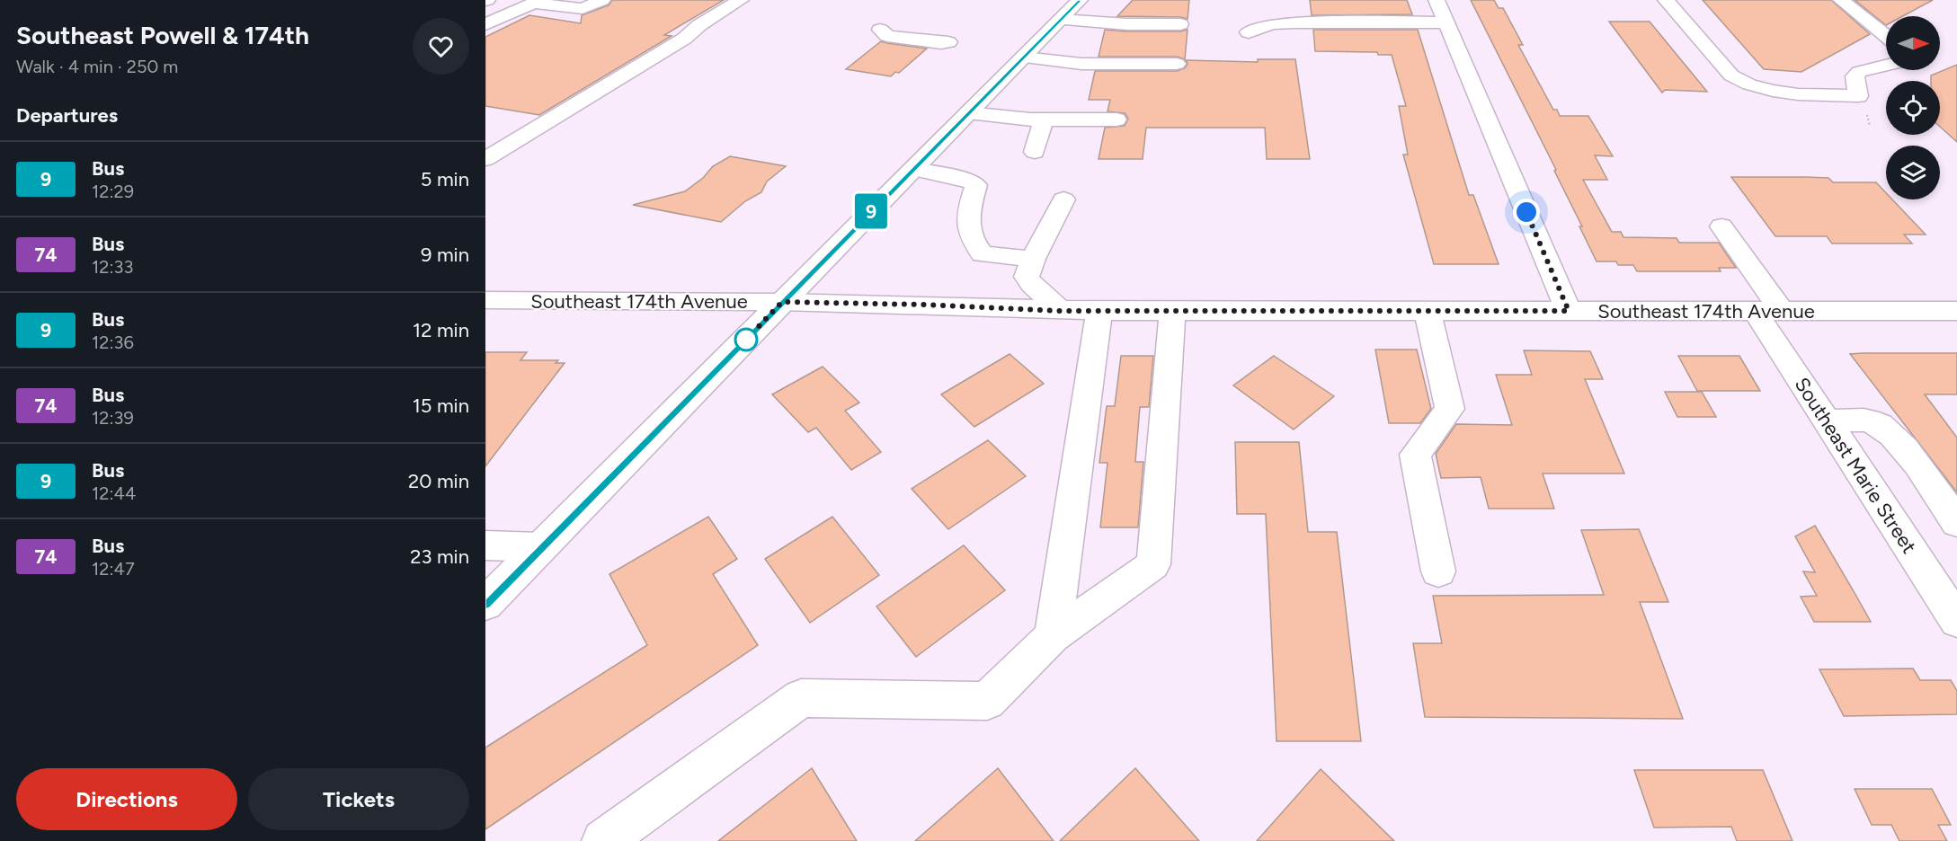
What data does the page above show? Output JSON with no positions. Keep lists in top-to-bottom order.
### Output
{
  "streets": {
    "street": ["Southeast 174th Avenue", "Southeast Marie Street"]
  },
  "crossings": [
    ["Southeast 174th Avenue", "Southeast Marie Street"]
  ],
  "lines": ["bus line 9"],
  "north": "right",
  "page": {
    "heading": [
      ["Southeast Powell & 174th", "Walk · 4 min · 250 m"],
      "Departures"
    ],
    "on_map": "9",
    "list": [
      {
        "mark": "9",
        "name": "Bus",
        "note": "12:29",
        "value": "5 min"
      },
      {
        "mark": "74",
        "name": "Bus",
        "note": "12:33",
        "value": "9 min"
      },
      {
        "mark": "9",
        "name": "Bus",
        "note": "12:36",
        "value": "12 min"
      },
      {
        "mark": "74",
        "name": "Bus",
        "note": "12:39",
        "value": "15 min"
      },
      {
        "mark": "9",
        "name": "Bus",
        "note": "12:44",
        "value": "20 min"
      },
      {
        "mark": "74",
        "name": "Bus",
        "note": "12:47",
        "value": "23 min"
      }
    ],
    "buttons": ["Directions", "Tickets"]
  }
}
